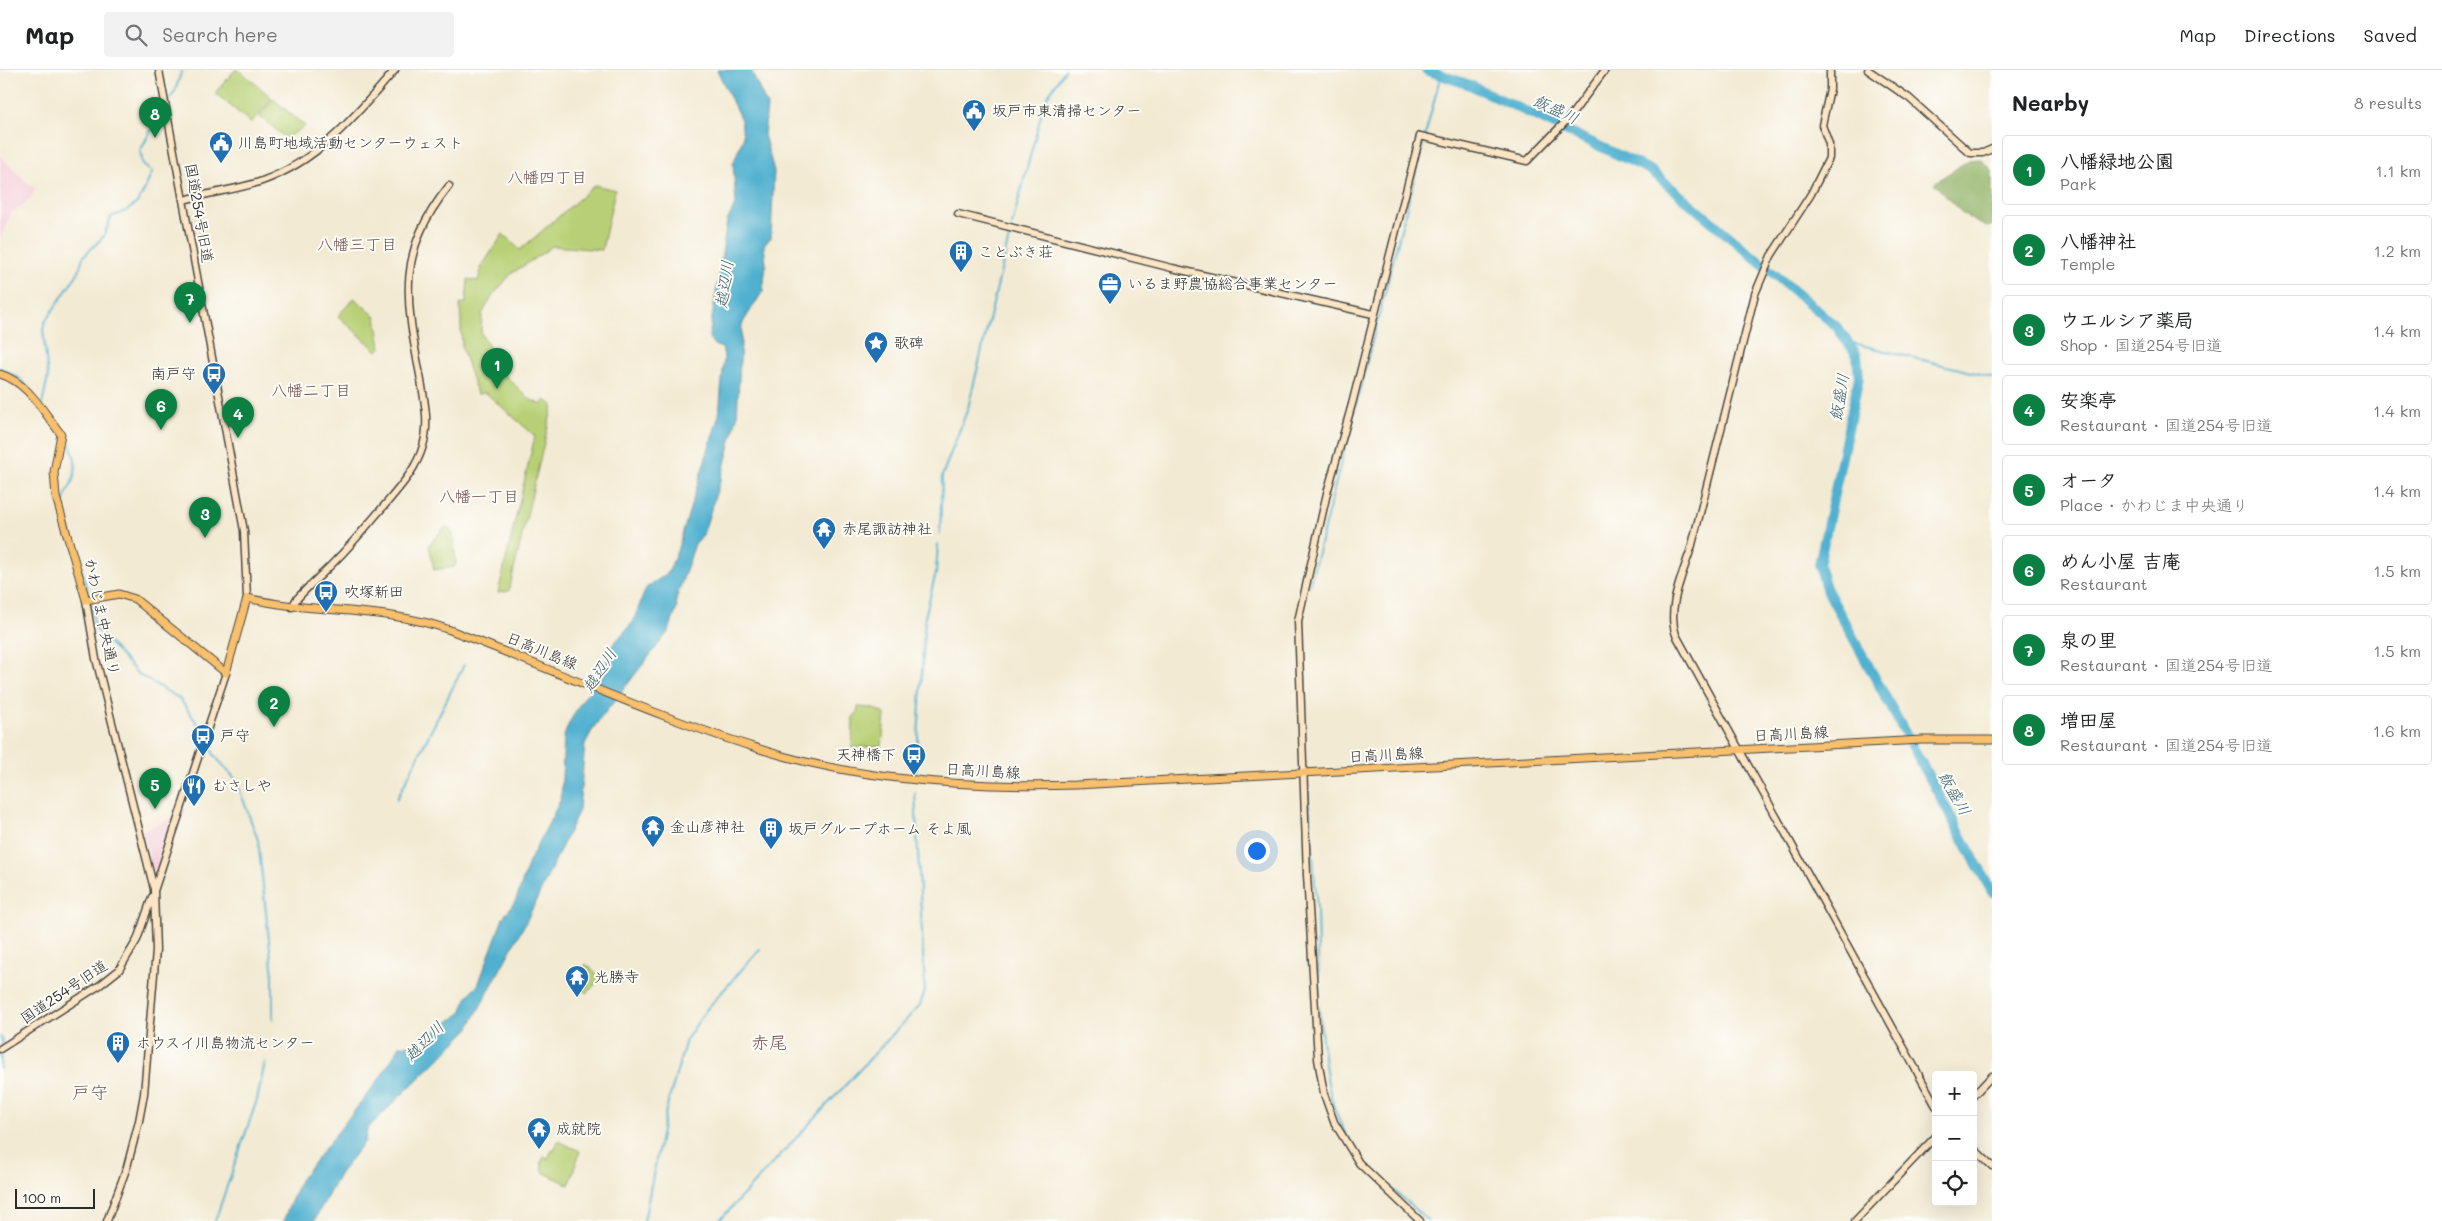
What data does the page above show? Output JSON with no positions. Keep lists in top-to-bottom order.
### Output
{
  "streets": {
    "main road": ["かわじま中央通り", "日高川島線"],
    "street": ["国道254号旧道"]
  },
  "crossings": [
    ["国道254号旧道", "かわじま中央通り"],
    ["国道254号旧道", "日高川島線"]
  ],
  "districts": [
    "八幡四丁目",
    "八幡三丁目",
    "八幡二丁目",
    "八幡一丁目",
    "赤尾",
    "戸守"
  ],
  "water": ["飯盛川", "越辺川"],
  "places": {
    "public building": ["坂戸市東清掃センター", "川島町地域活動センターウェスト"],
    "building": ["ことぶき荘", "坂戸グループホーム そよ風", "ホウスイ川島物流センター"],
    "office": ["いるま野農協総合事業センター"],
    "place": ["歌碑"],
    "bus stop": [
      "南戸守",
      "吹塚新田",
      "戸守",
      "天神橋下"
    ],
    "temple": [
      "赤尾諏訪神社",
      "金山彦神社",
      "光勝寺",
      "成就院"
    ],
    "restaurant": ["むさしや"]
  },
  "scale_bar": "100 m",
  "page": {
    "header": "Map",
    "search": "Search here",
    "nav": ["Map", "Directions", "Saved"],
    "heading": ["Nearby", "8 results"],
    "pins": [
      "8",
      "7",
      "1",
      "6",
      "4",
      "3",
      "2",
      "5"
    ],
    "list": [
      {
        "mark": "1",
        "name": "八幡緑地公園",
        "note": "Park",
        "value": "1.1 km"
      },
      {
        "mark": "2",
        "name": "八幡神社",
        "note": "Temple",
        "value": "1.2 km"
      },
      {
        "mark": "3",
        "name": "ウエルシア薬局",
        "note": "Shop · 国道254号旧道",
        "value": "1.4 km"
      },
      {
        "mark": "4",
        "name": "安楽亭",
        "note": "Restaurant · 国道254号旧道",
        "value": "1.4 km"
      },
      {
        "mark": "5",
        "name": "オータ",
        "note": "Place · かわじま中央通り",
        "value": "1.4 km"
      },
      {
        "mark": "6",
        "name": "めん小屋 吉庵",
        "note": "Restaurant",
        "value": "1.5 km"
      },
      {
        "mark": "7",
        "name": "泉の里",
        "note": "Restaurant · 国道254号旧道",
        "value": "1.5 km"
      },
      {
        "mark": "8",
        "name": "増田屋",
        "note": "Restaurant · 国道254号旧道",
        "value": "1.6 km"
      }
    ],
    "map_buttons": ["+", "−"],
    "scale": "100 m"
  }
}
